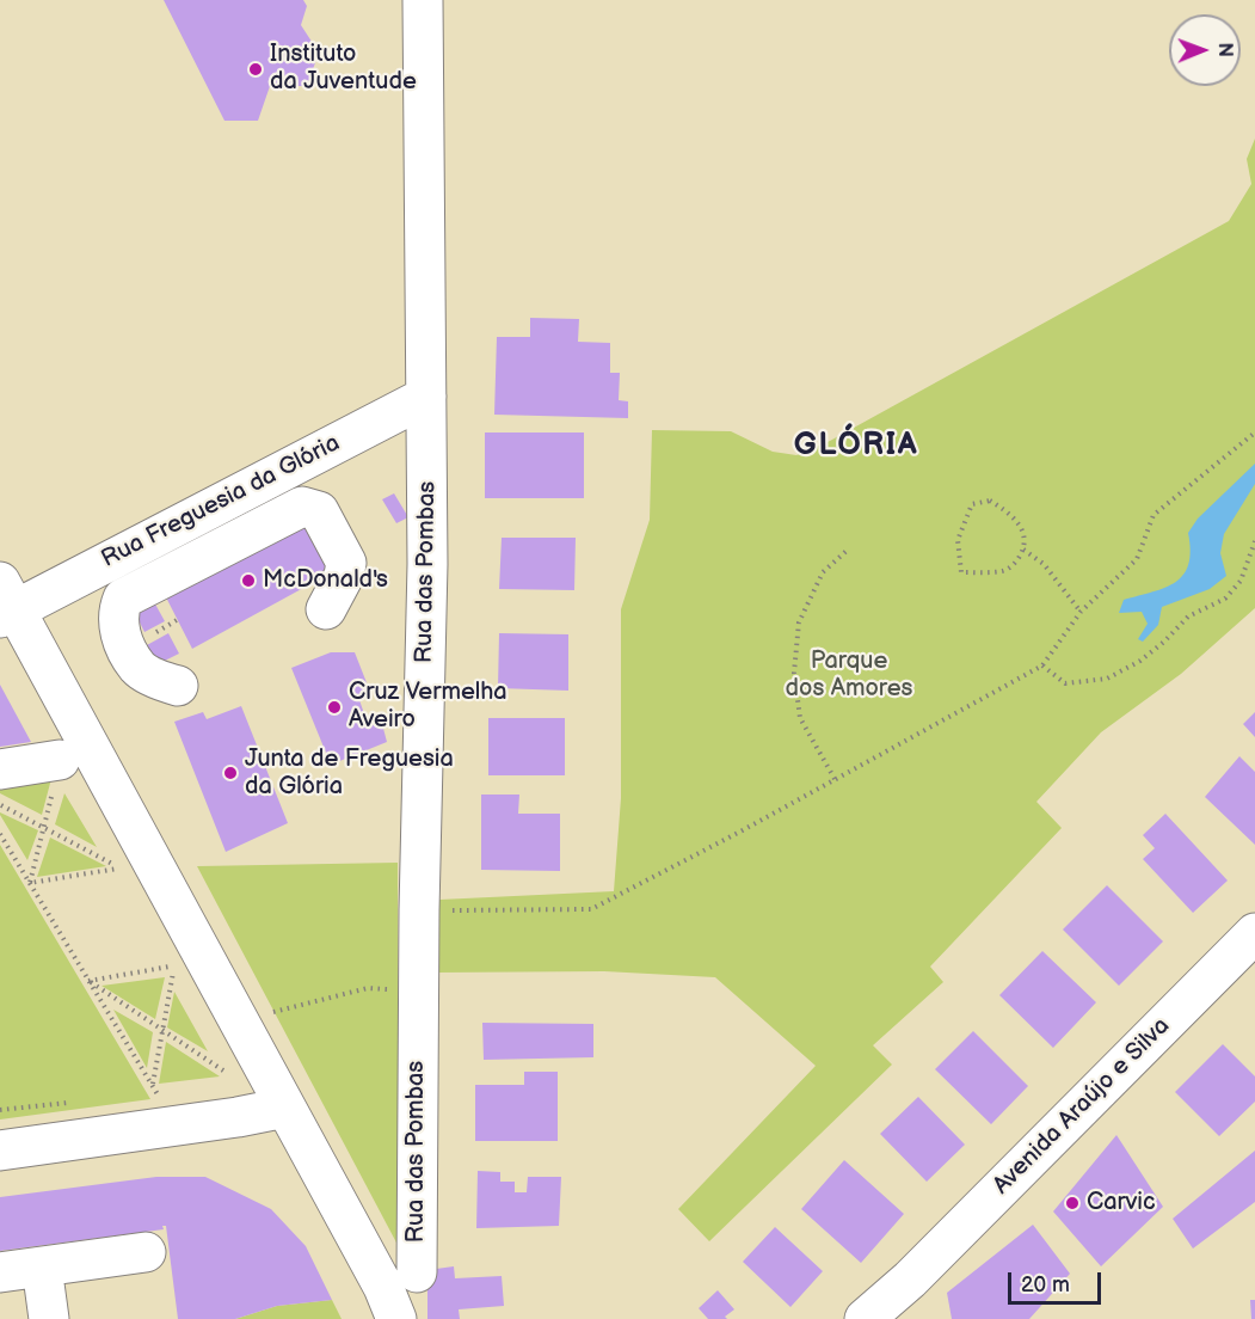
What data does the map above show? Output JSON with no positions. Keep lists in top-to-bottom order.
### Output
{
  "streets": {
    "street": ["Rua Freguesia da Glória", "Rua das Pombas", "Avenida Araújo e Silva"]
  },
  "crossings": [
    ["Rua Freguesia da Glória", "Rua das Pombas"]
  ],
  "districts": ["GLÓRIA"],
  "parks": ["Parque dos Amores"],
  "places": [
    "Instituto da Juventude",
    "McDonald's",
    "Cruz Vermelha Aveiro",
    "Junta de Freguesia da Glória",
    "Carvic"
  ],
  "scale_bar": "20 m",
  "north": "right"
}
